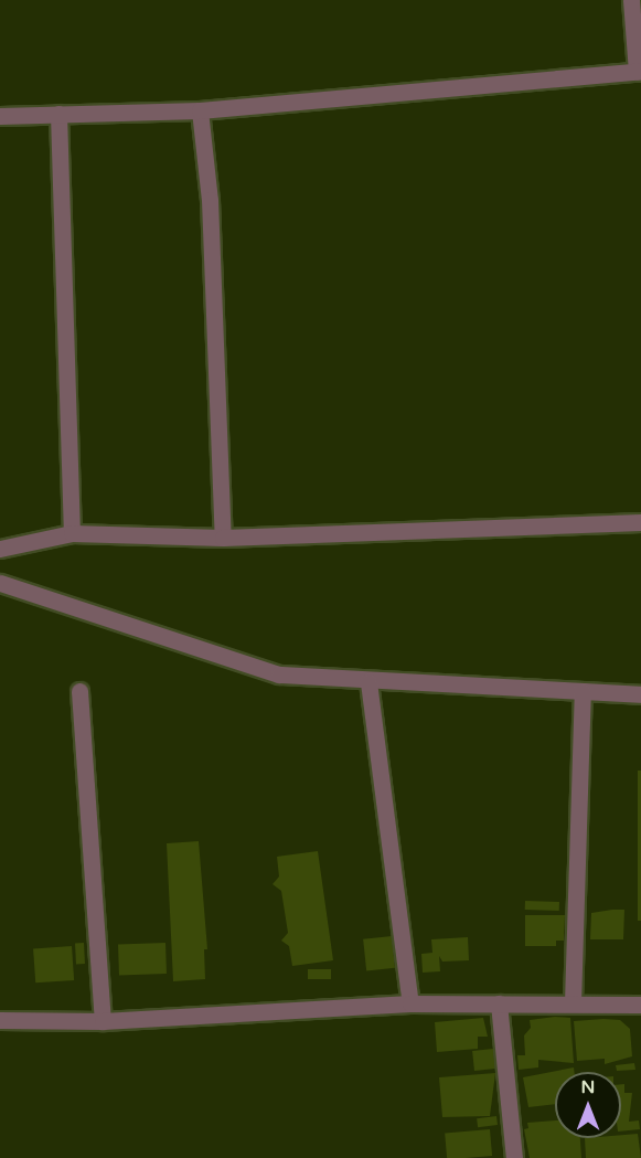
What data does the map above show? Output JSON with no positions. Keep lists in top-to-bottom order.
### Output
{
  "north": "top"
}
